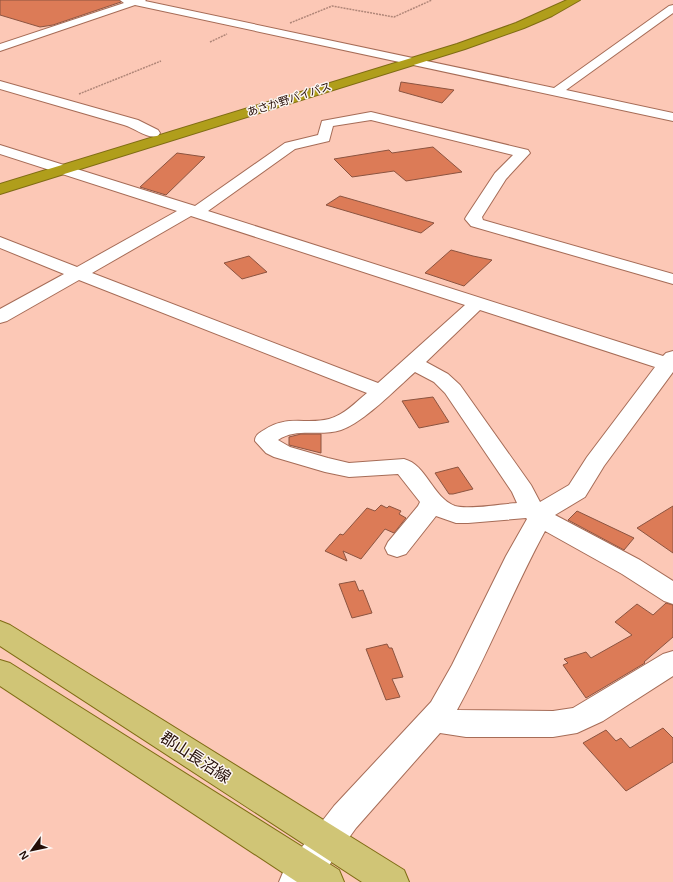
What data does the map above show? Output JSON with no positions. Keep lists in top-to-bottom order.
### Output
{
  "streets": {
    "highway": ["あさか野バイパス"],
    "main road": ["郡山長沼線"]
  },
  "north": "bottom left"
}
